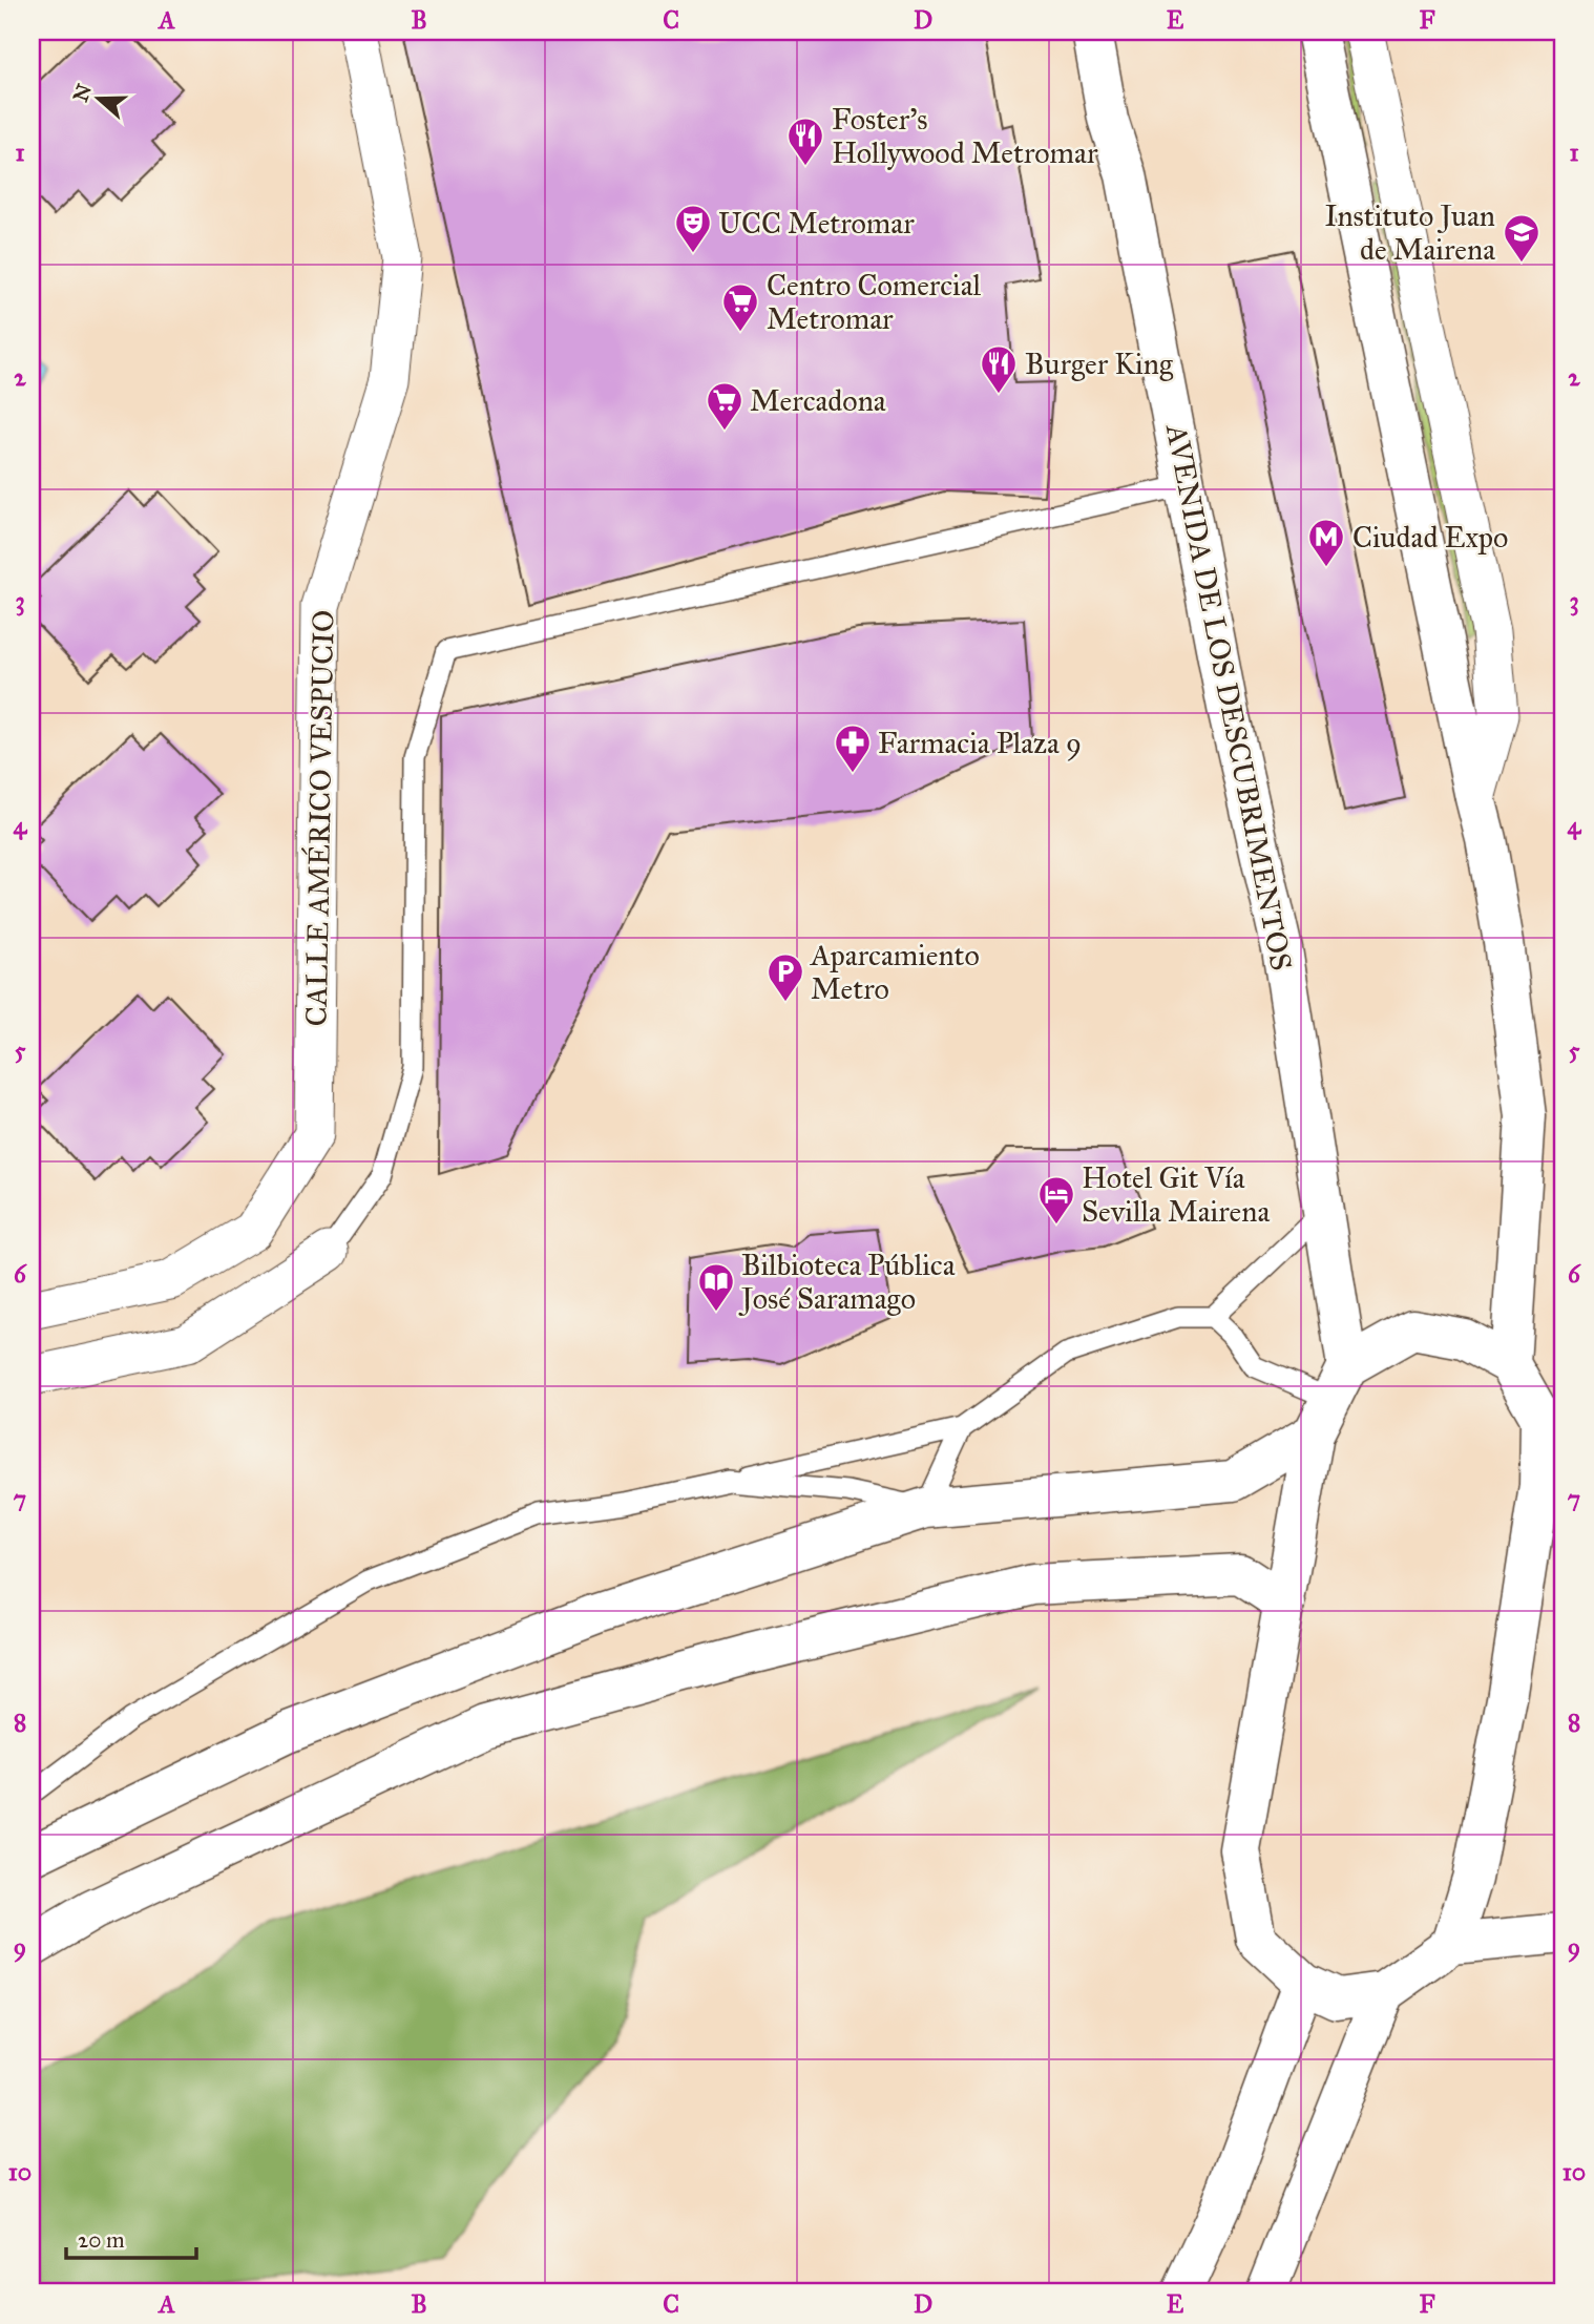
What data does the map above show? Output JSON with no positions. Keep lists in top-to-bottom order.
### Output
{
  "streets": {
    "street": ["AVENIDA DE LOS DESCUBRIMENTOS", "CALLE AMÉRICO VESPUCIO"]
  },
  "places": {
    "restaurant": ["Foster's Hollywood Metromar", "Burger King"],
    "theatre": ["UCC Metromar"],
    "school or university": ["Instituto Juan de Mairena"],
    "supermarket": ["Centro Comercial Metromar", "Mercadona"],
    "metro station": ["Ciudad Expo"],
    "pharmacy": ["Farmacia Plaza 9"],
    "parking": ["Aparcamiento Metro"],
    "hotel": ["Hotel Git Vía Sevilla Mairena"],
    "library": ["Bilbioteca Pública José Saramago"]
  },
  "scale_bar": "20 m",
  "north": "left",
  "grid": {
    "columns": [
      "A",
      "B",
      "C",
      "D",
      "E",
      "F"
    ],
    "rows": [
      "1",
      "2",
      "3",
      "4",
      "5",
      "6",
      "7",
      "8",
      "9",
      "10"
    ]
  }
}
